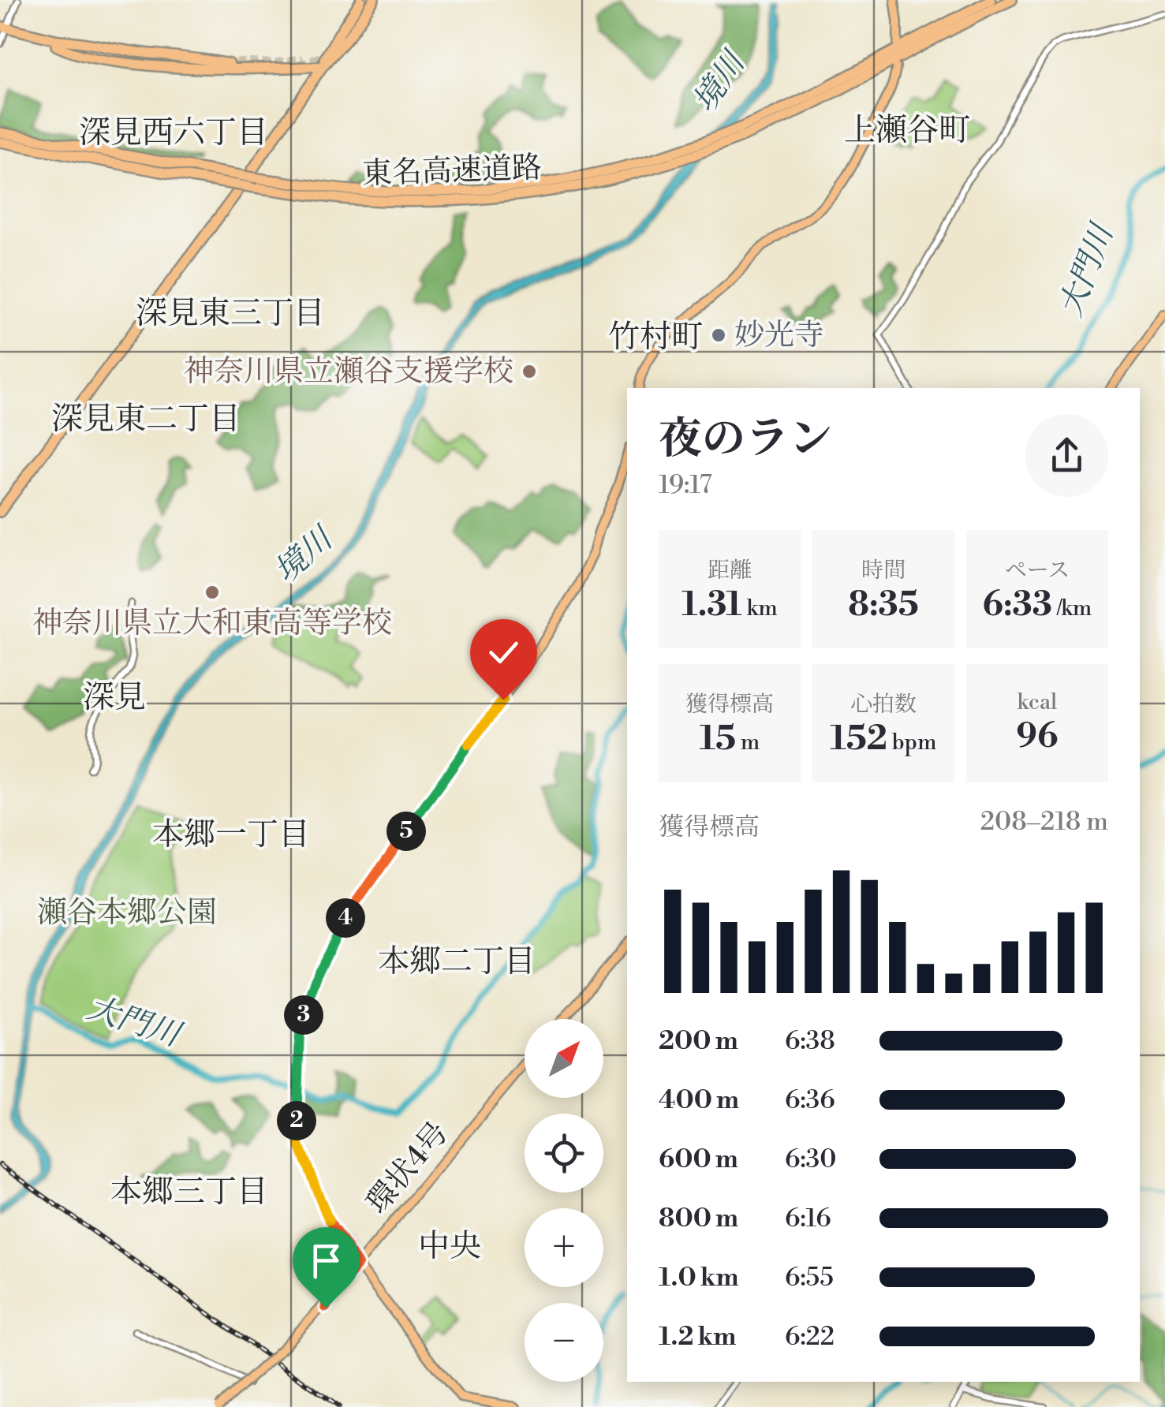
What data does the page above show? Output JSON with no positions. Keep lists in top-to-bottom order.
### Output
{
  "streets": {
    "highway": ["東名高速道路"],
    "main road": ["環状4号"]
  },
  "districts": [
    "上瀬谷町",
    "深見西六丁目",
    "深見東三丁目",
    "竹村町",
    "深見東二丁目",
    "深見",
    "本郷一丁目",
    "本郷二丁目",
    "本郷三丁目",
    "中央"
  ],
  "water": ["境川", "大門川"],
  "parks": ["瀬谷本郷公園"],
  "places": ["妙光寺", "神奈川県立瀬谷支援学校", "神奈川県立大和東高等学校"],
  "north": "top right",
  "page": {
    "heading": ["夜のラン", "19:17"],
    "stats": [
      ["距離", "1.31 km"],
      ["時間", "8:35"],
      ["ペース", "6:33 /km"],
      ["獲得標高", "15 m"],
      ["心拍数", "152 bpm"],
      ["kcal", "96"]
    ],
    "chart": ["獲得標高", "208–218 m"],
    "pins": [
      "5",
      "4",
      "3",
      "2"
    ],
    "list": [
      {
        "name": "200 m",
        "note": "6:38"
      },
      {
        "name": "400 m",
        "note": "6:36"
      },
      {
        "name": "600 m",
        "note": "6:30"
      },
      {
        "name": "800 m",
        "note": "6:16"
      },
      {
        "name": "1.0 km",
        "note": "6:55"
      },
      {
        "name": "1.2 km",
        "note": "6:22"
      }
    ],
    "map_buttons": ["+", "−"]
  }
}
